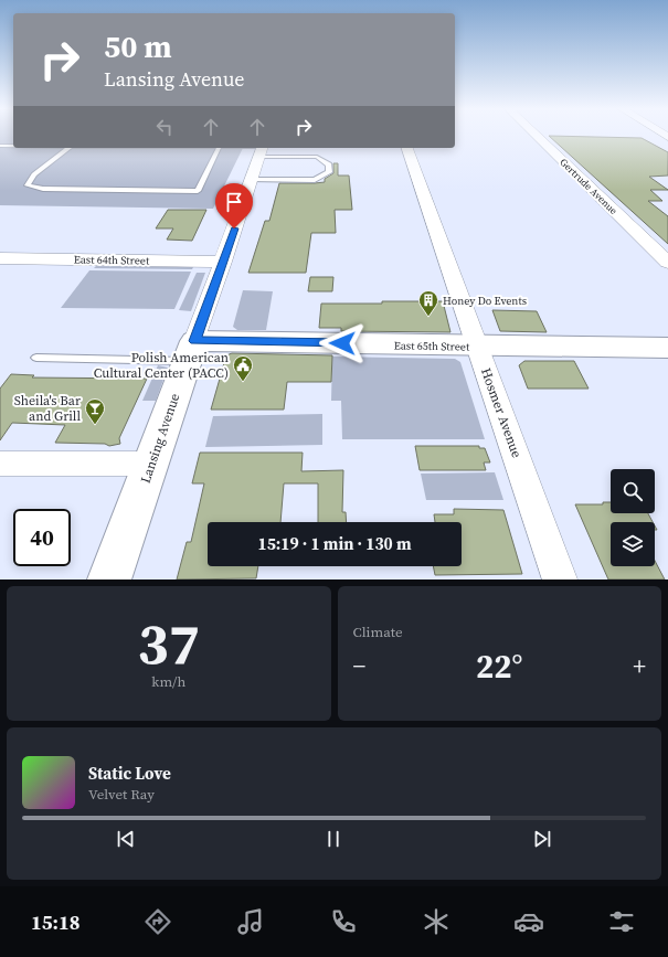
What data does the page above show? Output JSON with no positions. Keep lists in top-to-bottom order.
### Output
{
  "streets": {
    "street": [
      "Gertrude Avenue",
      "East 64th Street",
      "East 65th Street",
      "Hosmer Avenue",
      "Lansing Avenue"
    ]
  },
  "crossings": [
    ["East 64th Street", "Lansing Avenue"],
    ["East 65th Street", "Hosmer Avenue"],
    ["East 65th Street", "Lansing Avenue"]
  ],
  "places": {
    "building": ["Honey Do Events"],
    "public building": ["Polish American Cultural Center (PACC)"],
    "bar": ["Sheila's Bar and Grill"]
  },
  "page": {
    "turn": ["50 m", "Lansing Avenue"],
    "limit": "40",
    "trip": "15:19 · 1 min · 130 m",
    "tile": [
      ["37", "km/h"],
      "Climate"
    ],
    "heat": ["−", "22°", "+"],
    "song": ["Static Love", "Velvet Ray"],
    "tabs": "15:18"
  }
}
